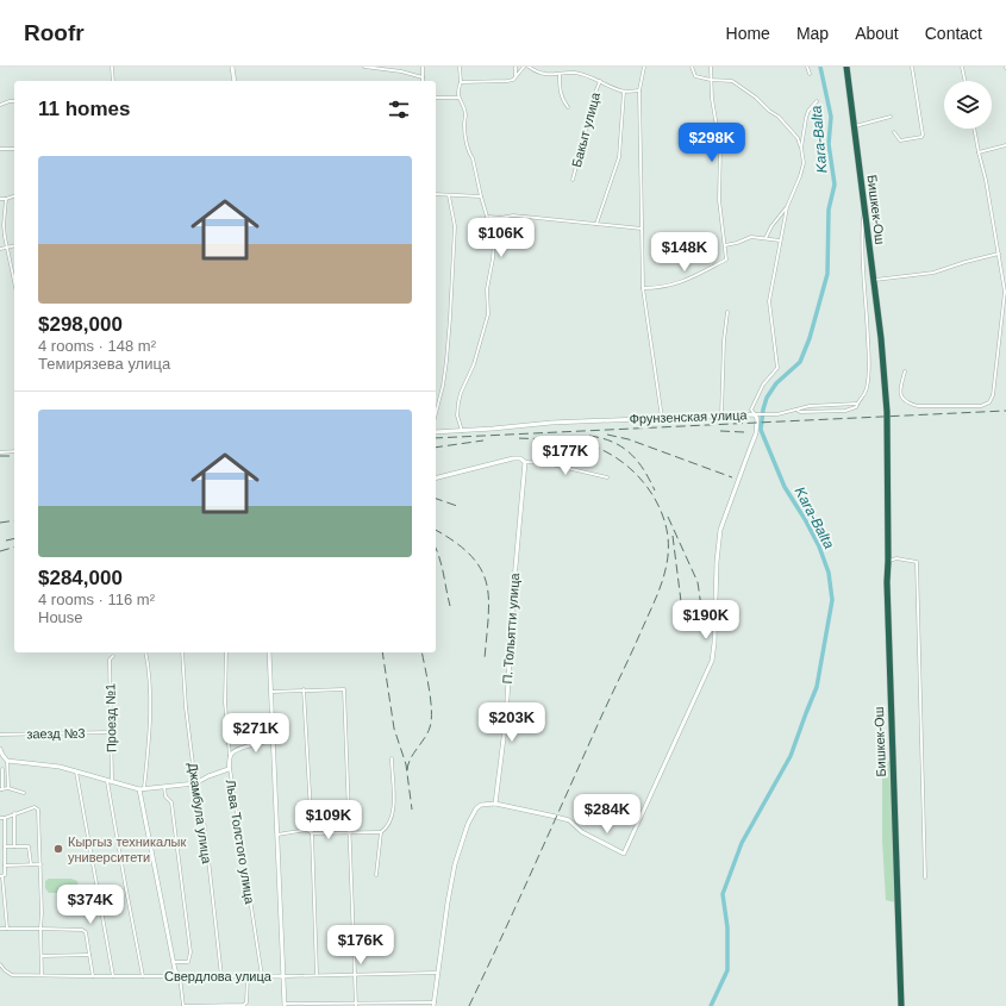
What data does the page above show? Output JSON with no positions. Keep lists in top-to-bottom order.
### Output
{
  "streets": {
    "highway": ["Бишкек-Ош"],
    "street": [
      "Бакыт улица",
      "Фрунзенская улица",
      "П. Тольятти улица",
      "Проезд №1",
      "заезд №3",
      "Джамбула улица",
      "Льва Толстого улица",
      "Свердлова улица"
    ]
  },
  "crossings": [
    ["Проезд №1", "заезд №3"],
    ["Джамбула улица", "Свердлова улица"],
    ["Льва Толстого улица", "Свердлова улица"]
  ],
  "water": ["Kara-Balta"],
  "places": ["Кыргыз техникалык университети"],
  "page": {
    "header": "Roofr",
    "nav": [
      "Home",
      "Map",
      "About",
      "Contact"
    ],
    "heading": "11 homes",
    "price": [
      "$298K",
      "$106K",
      "$148K",
      "$177K",
      "$190K",
      "$203K",
      "$271K",
      "$284K",
      "$109K",
      "$374K",
      "$176K"
    ],
    "list": [
      {
        "name": "$298,000",
        "note": "4 rooms · 148 m² · Темирязева улица"
      },
      {
        "name": "$284,000",
        "note": "4 rooms · 116 m² · House"
      }
    ]
  }
}
